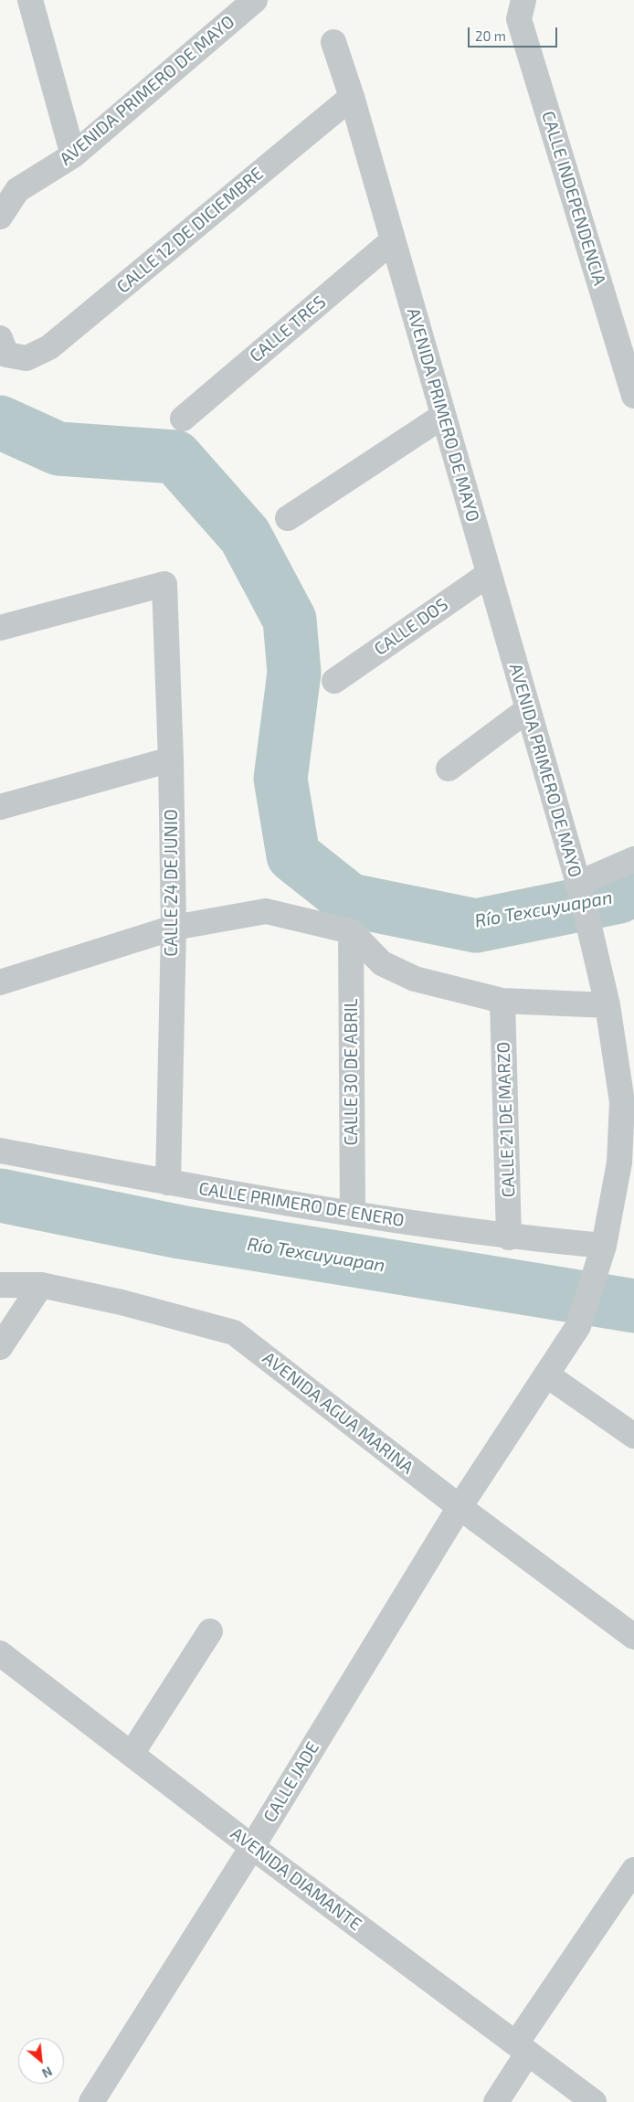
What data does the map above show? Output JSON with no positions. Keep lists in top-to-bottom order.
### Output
{
  "streets": {
    "street": [
      "AVENIDA PRIMERO DE MAYO",
      "CALLE INDEPENDENCIA",
      "CALLE 12 DE DICIEMBRE",
      "CALLE TRES",
      "CALLE DOS",
      "CALLE 24 DE JUNIO",
      "CALLE 30 DE ABRIL",
      "CALLE 21 DE MARZO",
      "CALLE PRIMERO DE ENERO",
      "AVENIDA AGUA MARINA",
      "CALLE JADE",
      "AVENIDA DIAMANTE"
    ]
  },
  "crossings": [
    ["AVENIDA PRIMERO DE MAYO", "CALLE 12 DE DICIEMBRE"],
    ["AVENIDA PRIMERO DE MAYO", "CALLE TRES"],
    ["AVENIDA PRIMERO DE MAYO", "CALLE DOS"],
    ["AVENIDA PRIMERO DE MAYO", "CALLE PRIMERO DE ENERO"],
    ["AVENIDA PRIMERO DE MAYO", "AVENIDA AGUA MARINA"],
    ["AVENIDA PRIMERO DE MAYO", "CALLE JADE"],
    ["CALLE 24 DE JUNIO", "CALLE PRIMERO DE ENERO"],
    ["CALLE 30 DE ABRIL", "CALLE PRIMERO DE ENERO"],
    ["CALLE 21 DE MARZO", "CALLE PRIMERO DE ENERO"],
    ["AVENIDA AGUA MARINA", "CALLE JADE"],
    ["CALLE JADE", "AVENIDA DIAMANTE"]
  ],
  "water": ["Río Texcuyuapan"],
  "scale_bar": "20 m",
  "north": "bottom right"
}
